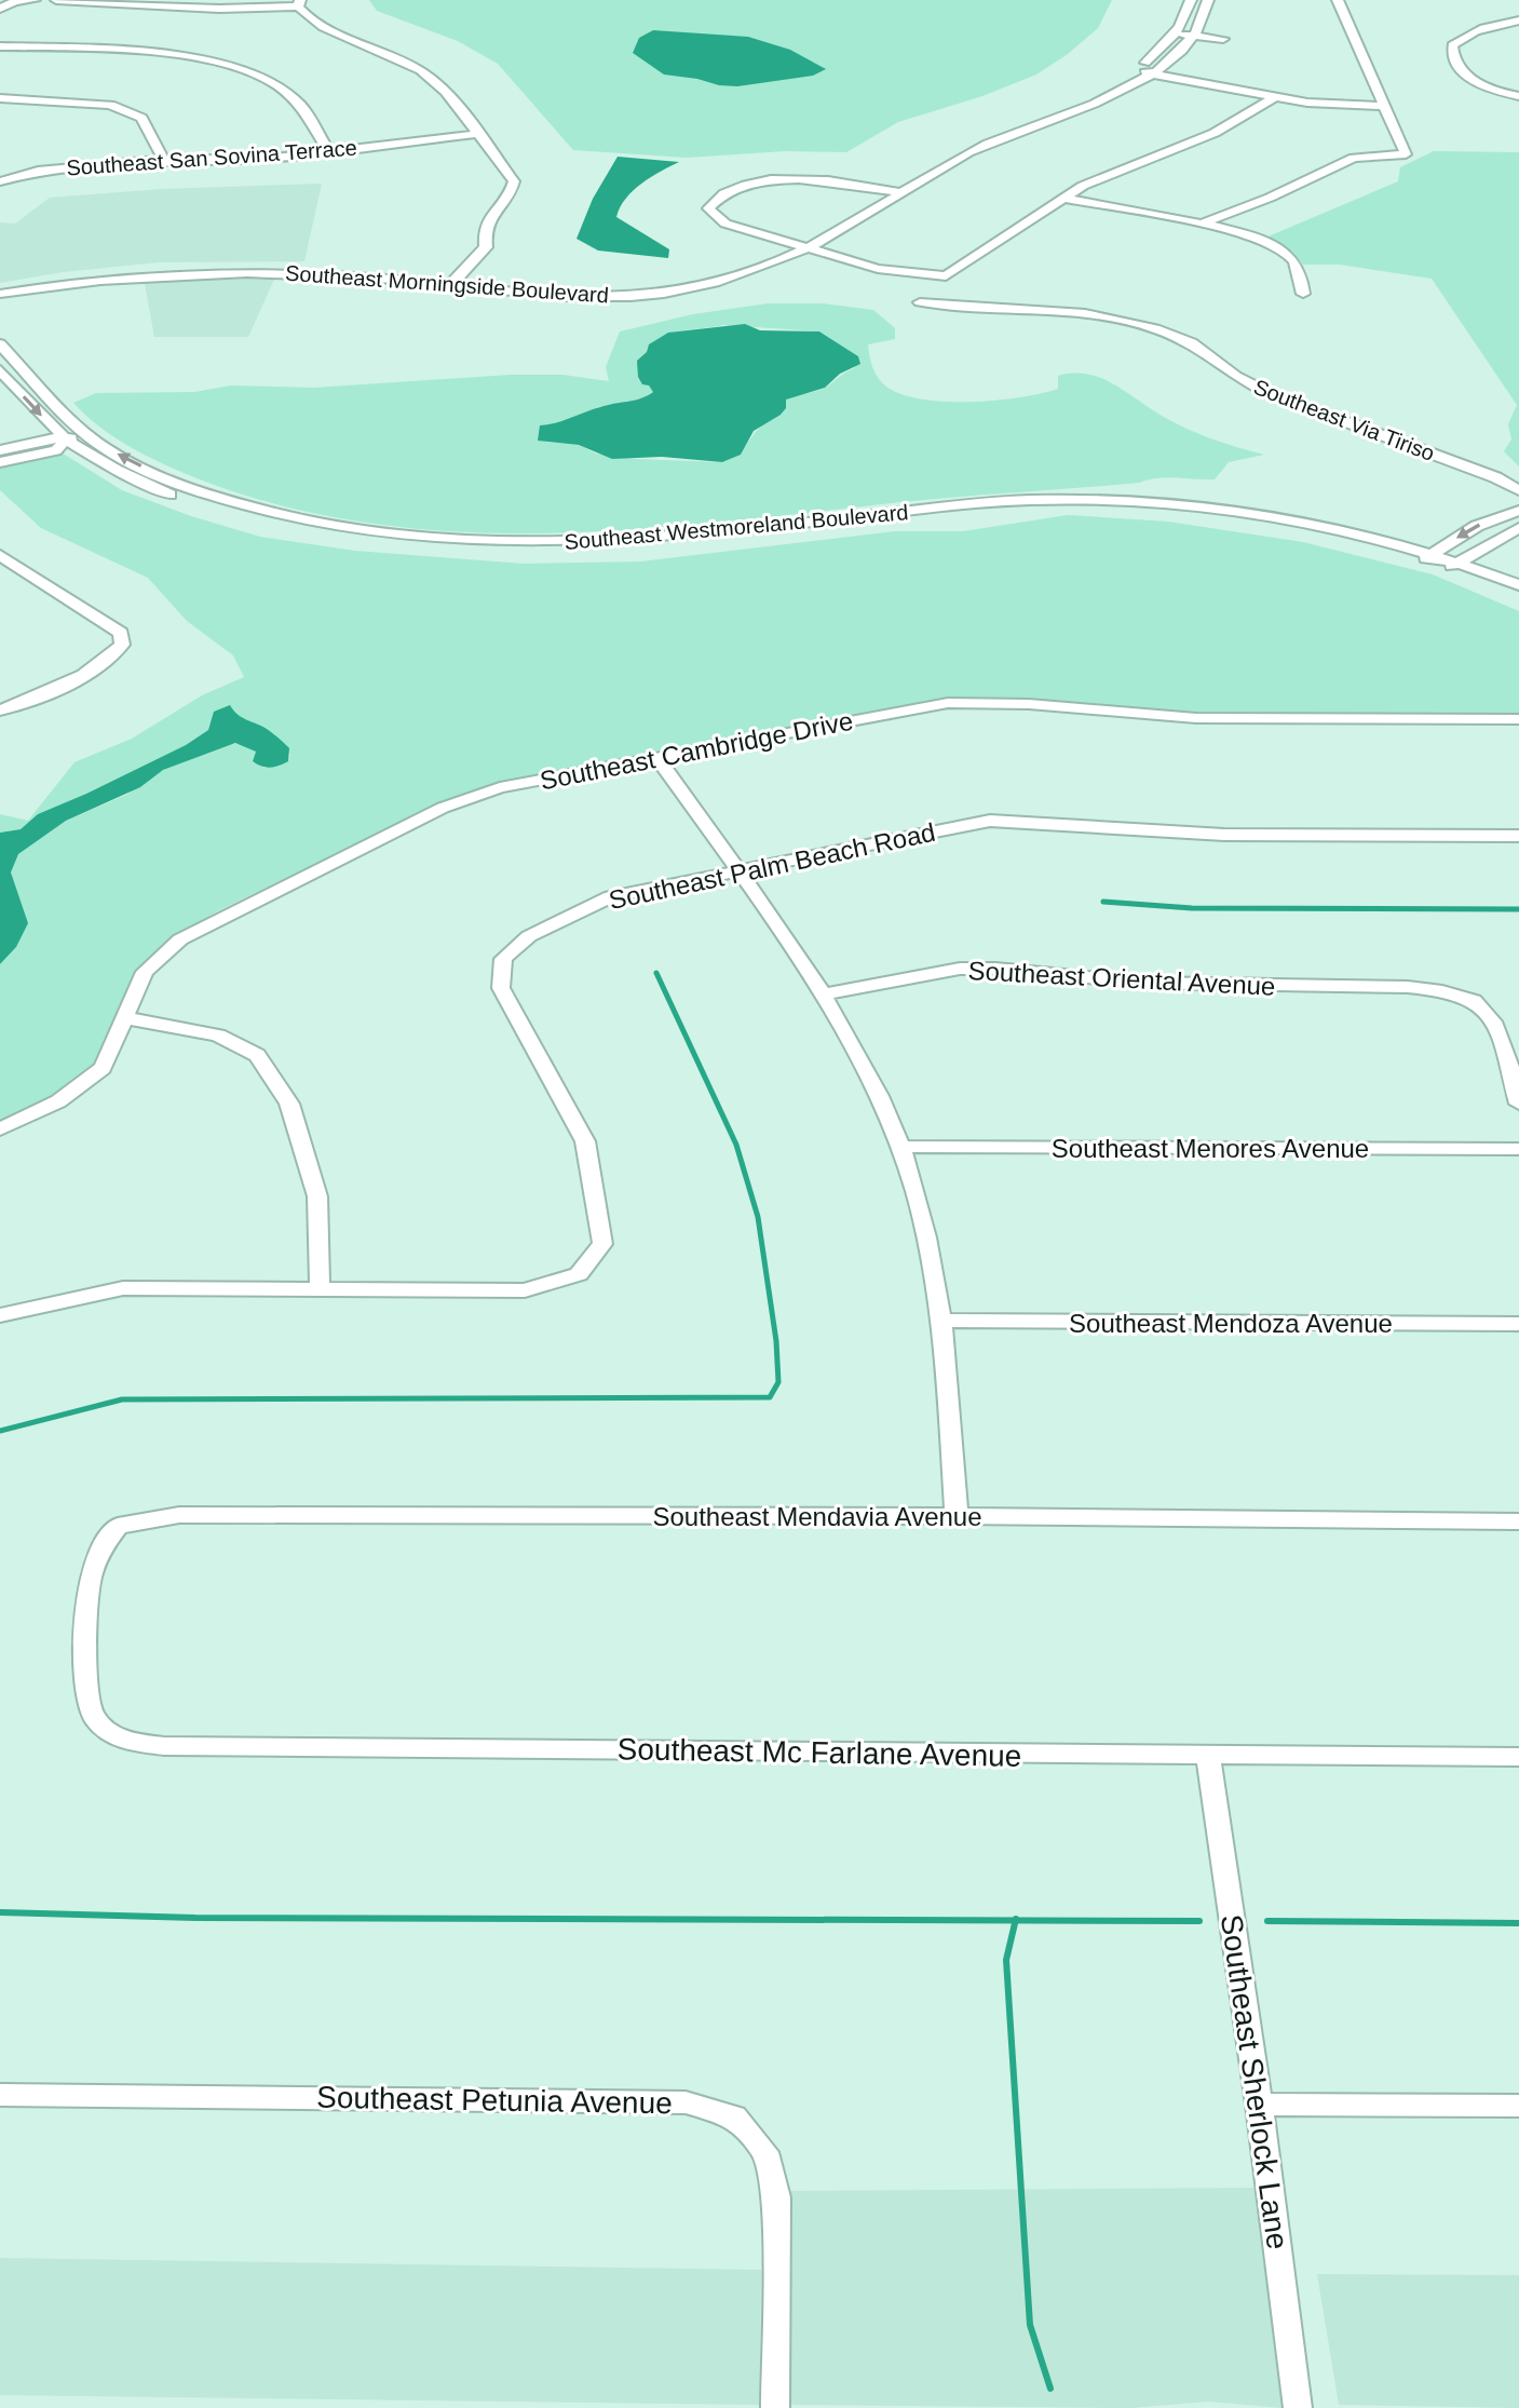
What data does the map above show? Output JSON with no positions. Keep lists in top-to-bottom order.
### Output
{
  "streets": {
    "street": [
      "Southeast San Sovina Terrace",
      "Southeast Morningside Boulevard",
      "Southeast Via Tiriso",
      "Southeast Westmoreland Boulevard",
      "Southeast Cambridge Drive",
      "Southeast Palm Beach Road",
      "Southeast Oriental Avenue",
      "Southeast Menores Avenue",
      "Southeast Mendoza Avenue",
      "Southeast Mendavia Avenue",
      "Southeast Mc Farlane Avenue",
      "Southeast Sherlock Lane",
      "Southeast Petunia Avenue"
    ]
  },
  "crossings": [
    ["Southeast Mendavia Avenue", "Southeast Mc Farlane Avenue"],
    ["Southeast Mc Farlane Avenue", "Southeast Sherlock Lane"]
  ]
}
